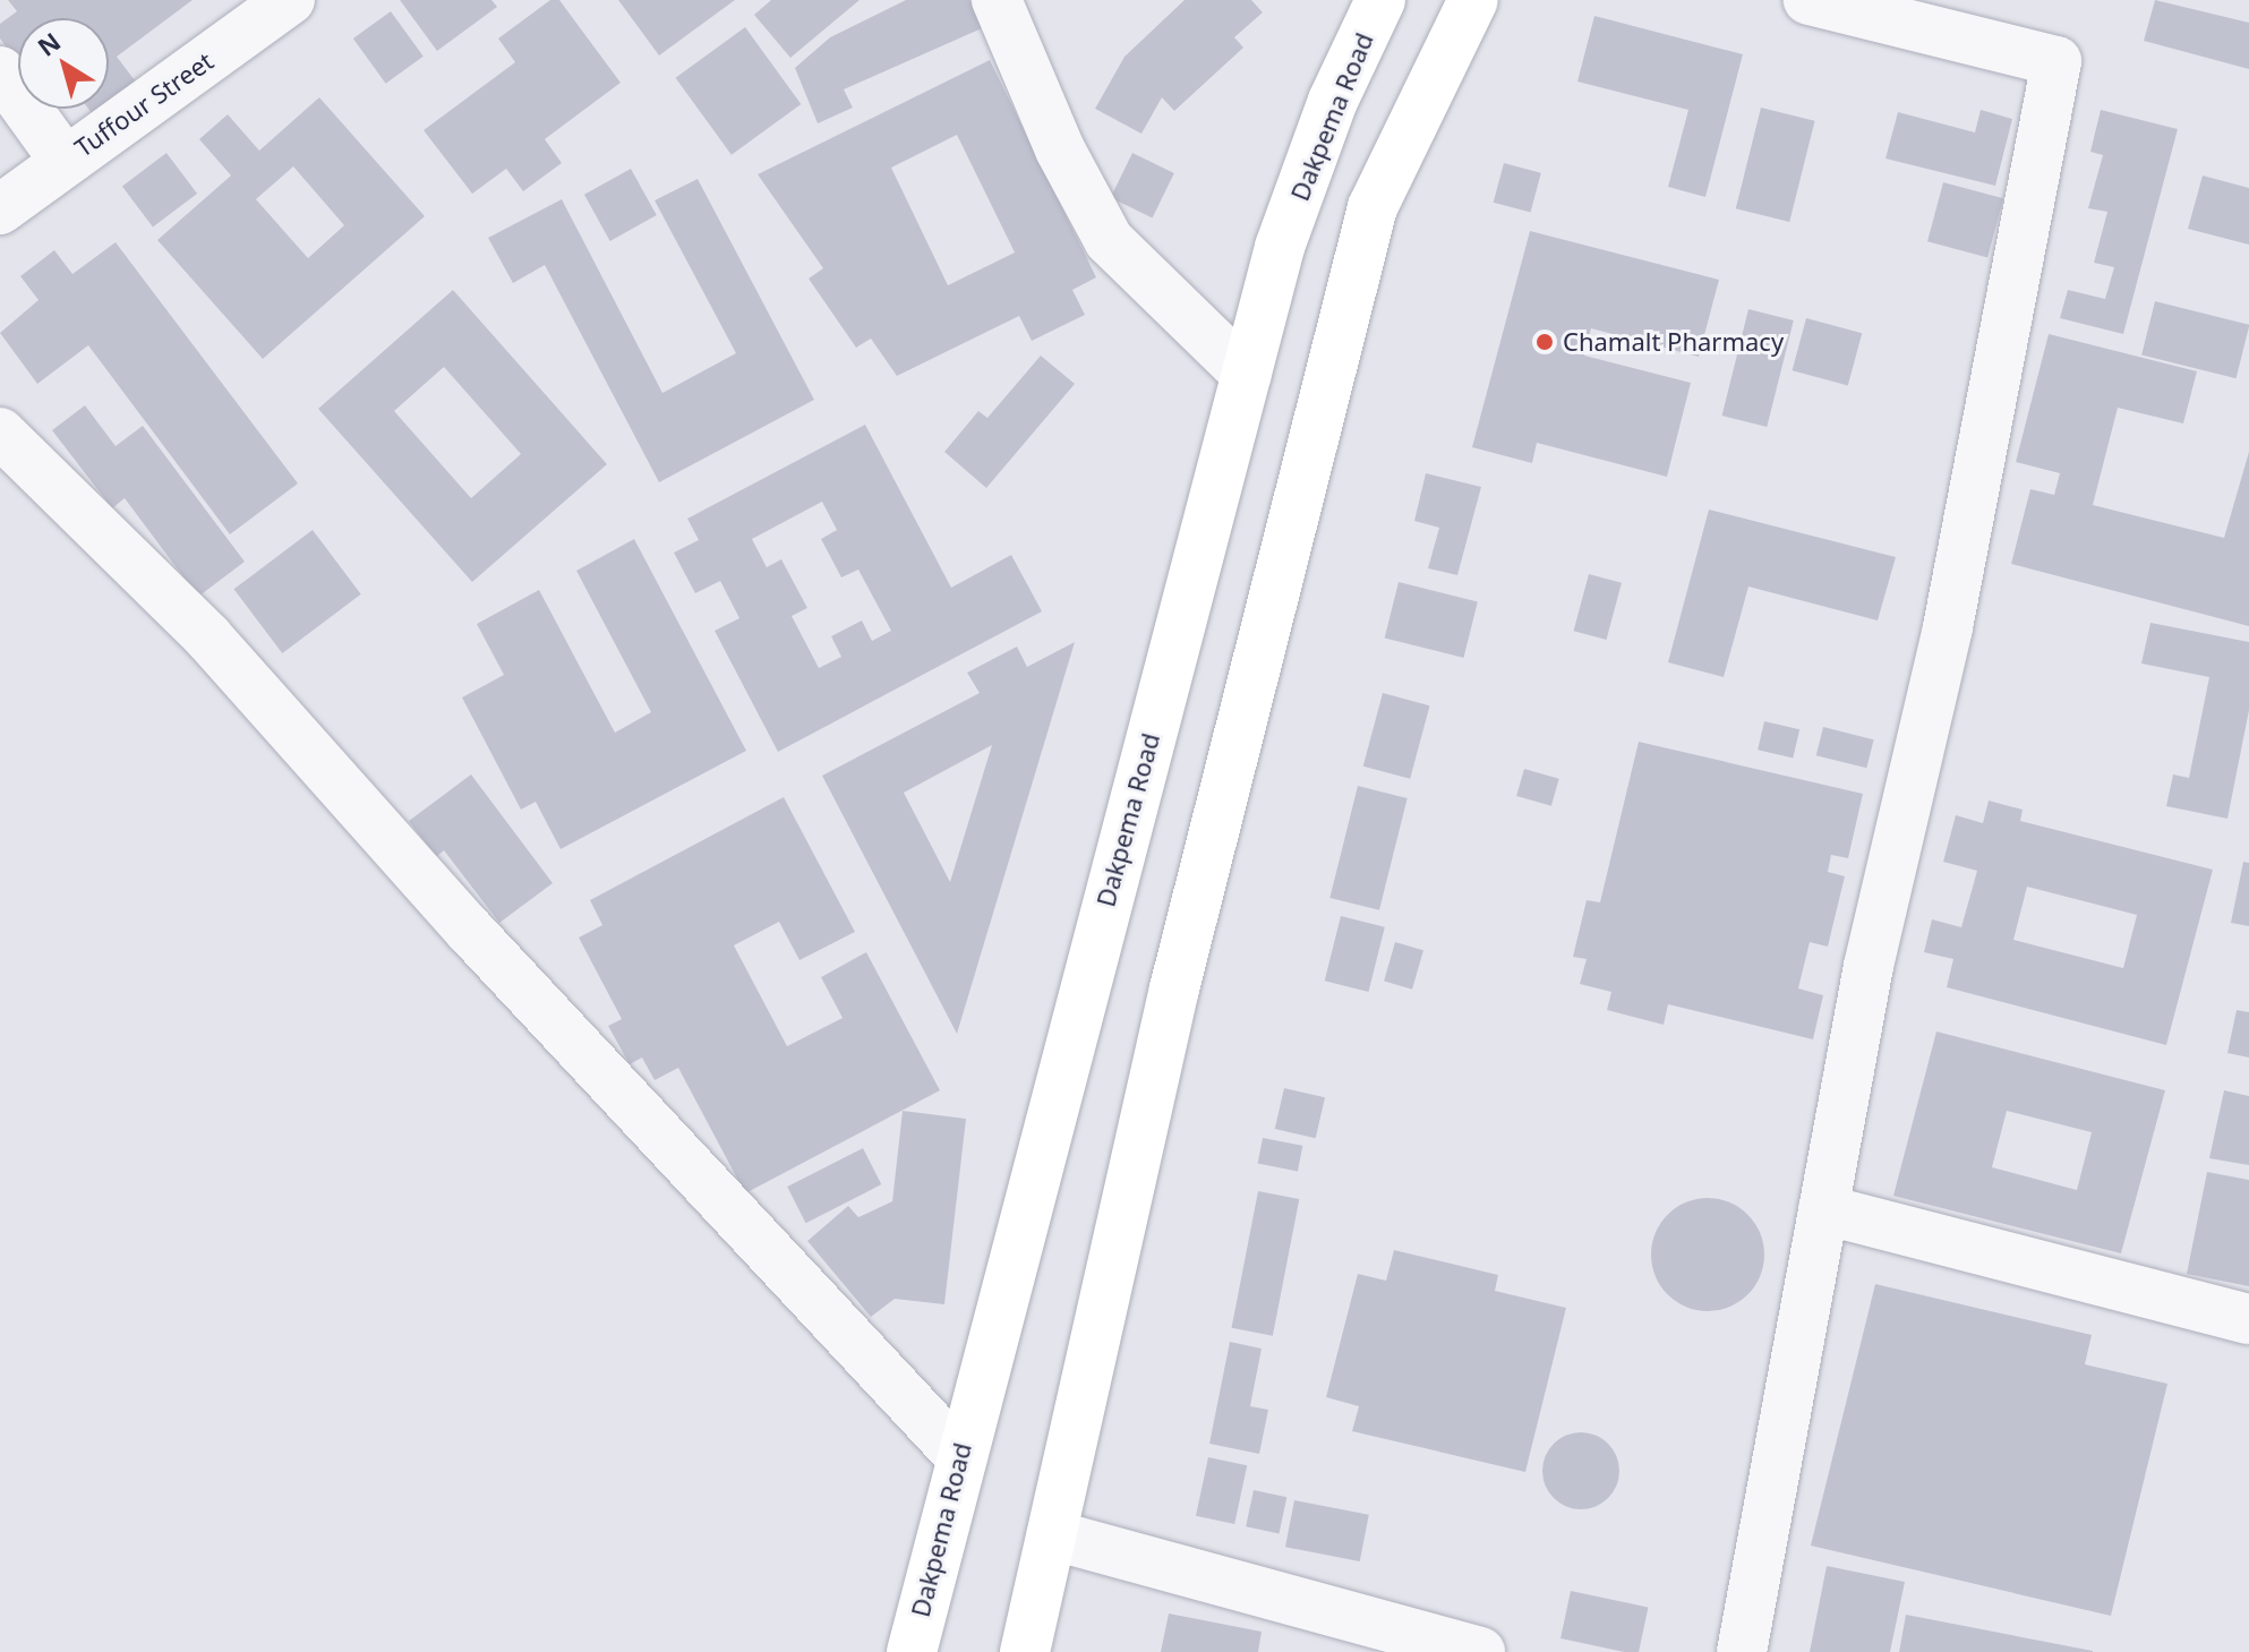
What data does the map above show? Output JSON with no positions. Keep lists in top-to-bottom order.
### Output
{
  "streets": {
    "highway": ["Dakpema Road"],
    "street": ["Tuffour Street"]
  },
  "places": ["Chamalt Pharmacy"],
  "north": "top left"
}
